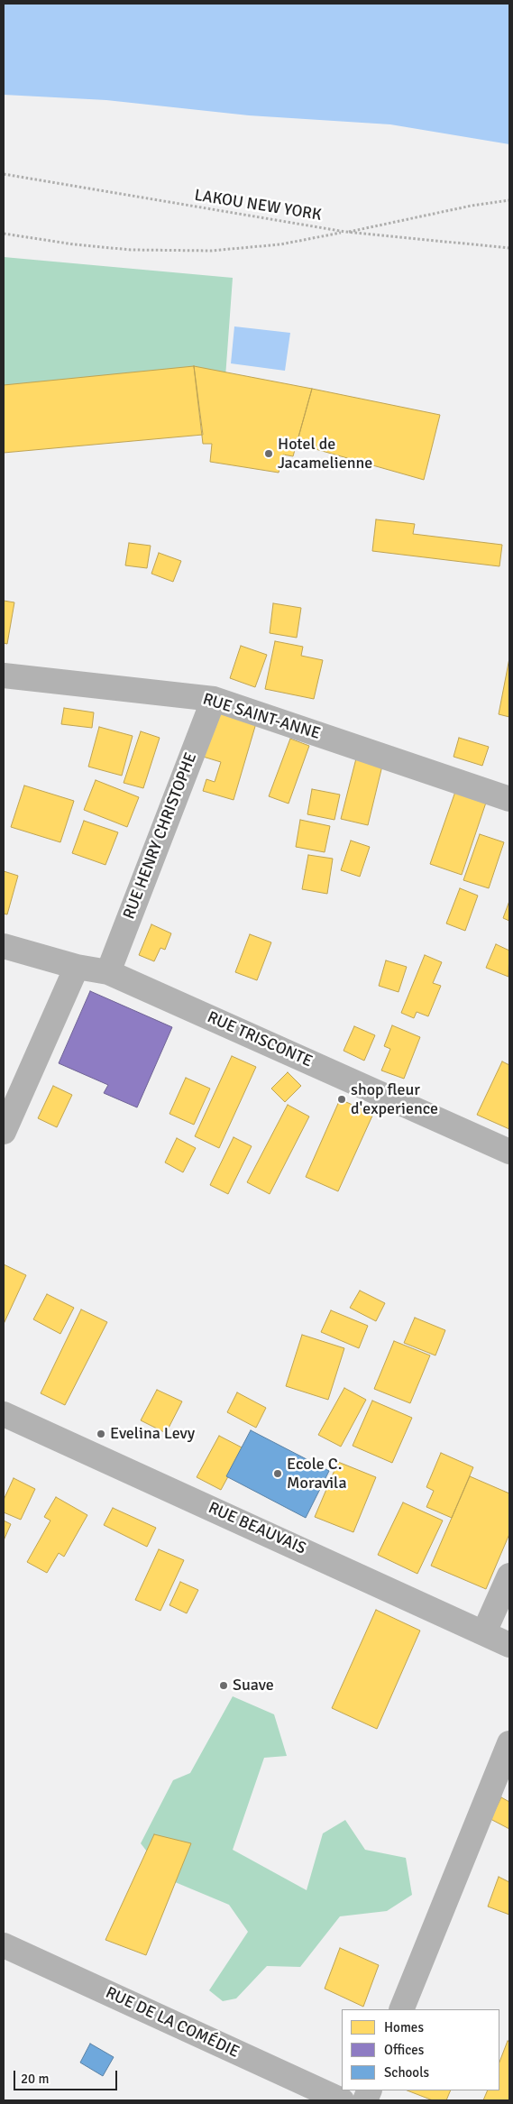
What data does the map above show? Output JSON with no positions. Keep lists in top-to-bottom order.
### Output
{
  "streets": {
    "street": [
      "RUE SAINT-ANNE",
      "RUE HENRY CHRISTOPHE",
      "RUE TRISCONTE",
      "RUE BEAUVAIS",
      "RUE DE LA COMÉDIE"
    ],
    "path": ["LAKOU NEW YORK"]
  },
  "crossings": [
    ["RUE SAINT-ANNE", "RUE HENRY CHRISTOPHE"],
    ["RUE HENRY CHRISTOPHE", "RUE TRISCONTE"]
  ],
  "places": [
    "Hotel de Jacamelienne",
    "shop fleur d'experience",
    "Evelina Levy",
    "Ecole C. Moravila",
    "Suave"
  ],
  "legend": ["Homes", "Offices", "Schools"],
  "scale_bar": "20 m"
}
